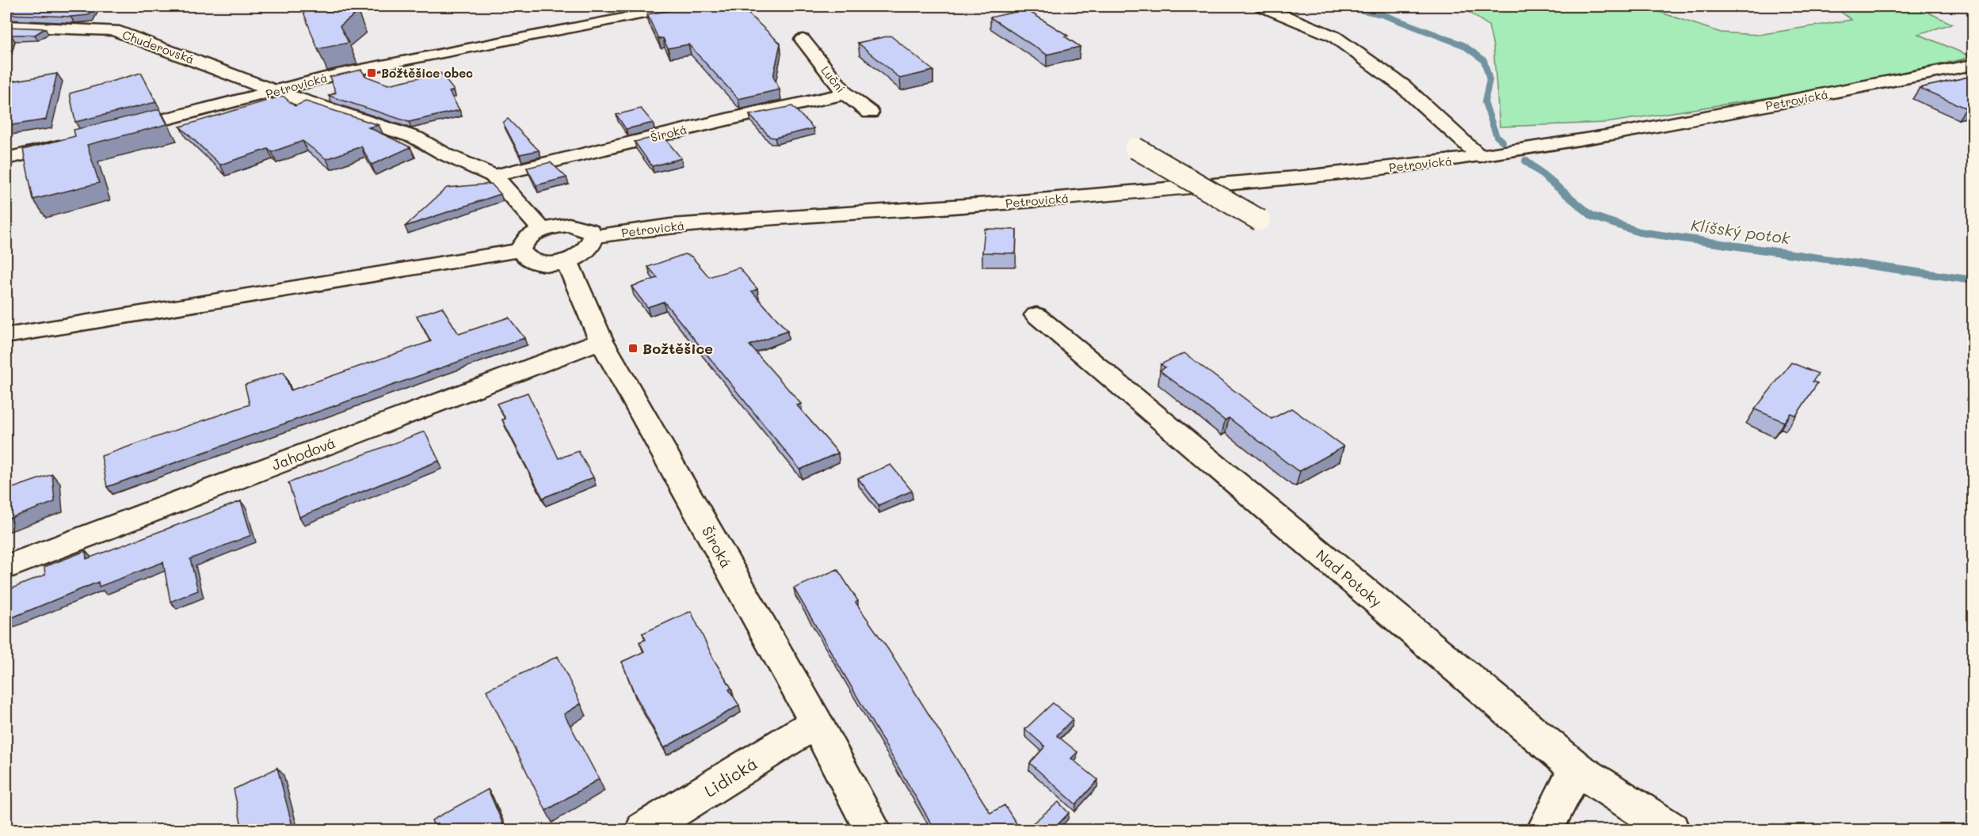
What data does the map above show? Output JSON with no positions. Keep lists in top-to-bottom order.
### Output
{
  "streets": {
    "street": [
      "Chuderovská",
      "Luční",
      "Petrovická",
      "Široká",
      "Jahodová",
      "Nad Potoky",
      "Lidická"
    ]
  },
  "crossings": [
    ["Chuderovská", "Petrovická"],
    ["Luční", "Široká"],
    ["Široká", "Jahodová"],
    ["Široká", "Lidická"]
  ],
  "water": ["Klíšský potok"],
  "places": {
    "transit": ["Božtěšice obec", "Božtěšice"]
  }
}
